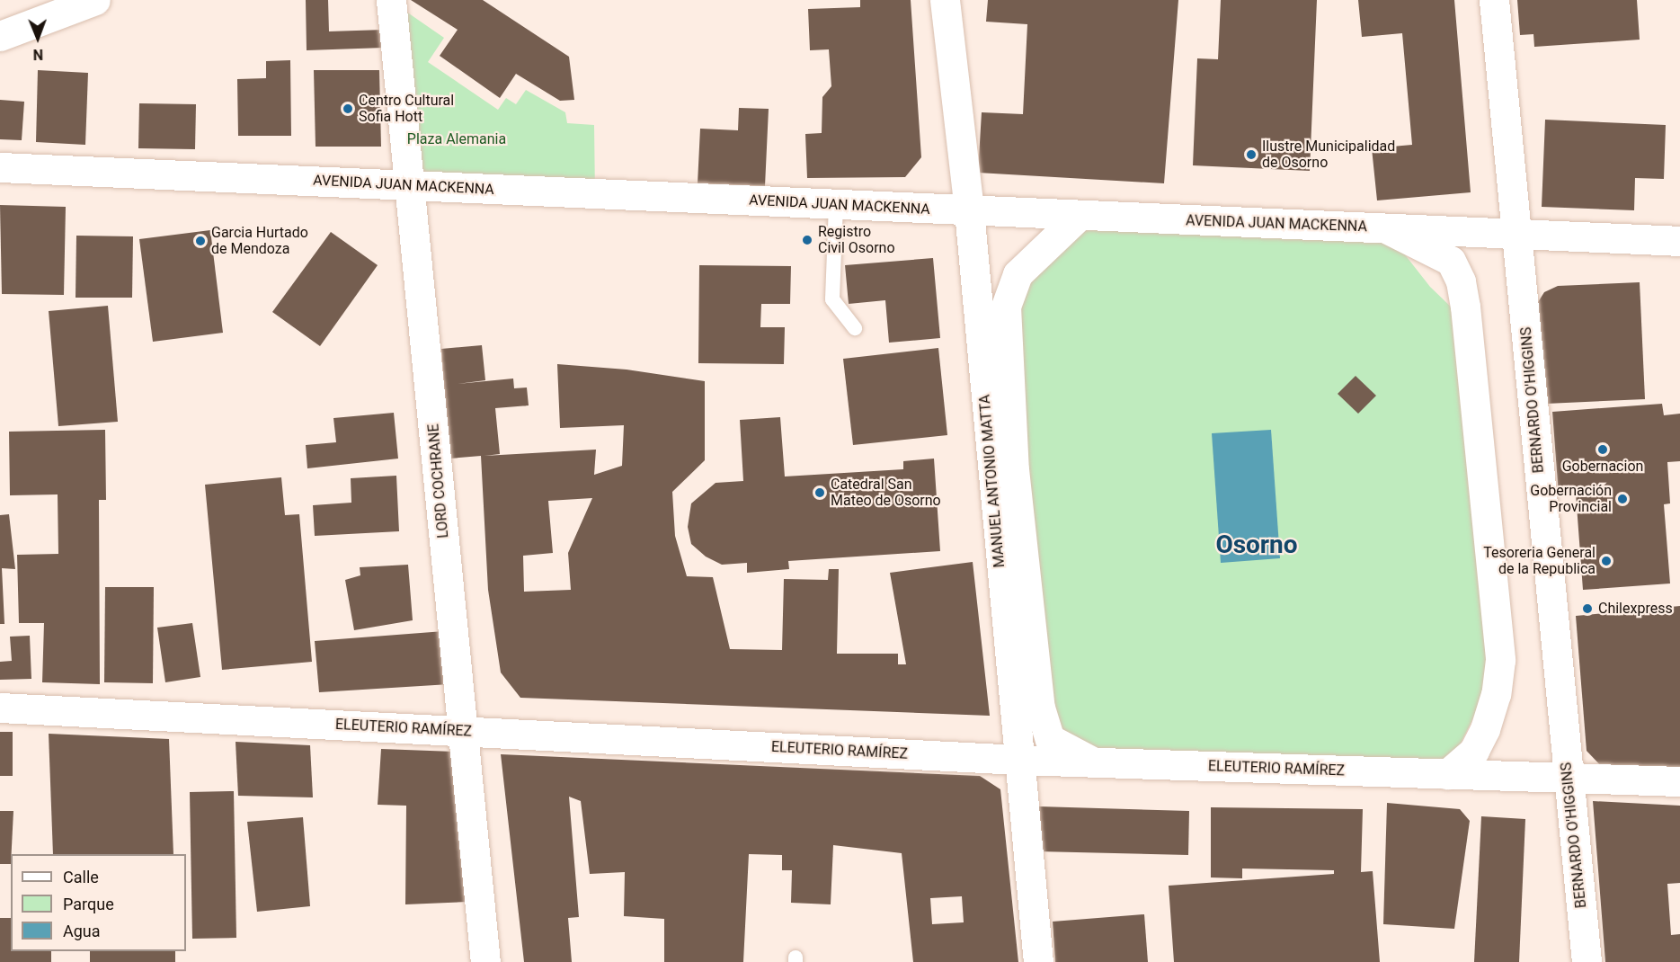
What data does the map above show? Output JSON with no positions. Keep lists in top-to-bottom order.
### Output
{
  "streets": {
    "street": [
      "AVENIDA JUAN MACKENNA",
      "BERNARDO O'HIGGINS",
      "LORD COCHRANE",
      "MANUEL ANTONIO MATTA",
      "ELEUTERIO RAMÍREZ"
    ]
  },
  "crossings": [
    ["AVENIDA JUAN MACKENNA", "BERNARDO O'HIGGINS"],
    ["AVENIDA JUAN MACKENNA", "LORD COCHRANE"],
    ["AVENIDA JUAN MACKENNA", "MANUEL ANTONIO MATTA"],
    ["BERNARDO O'HIGGINS", "ELEUTERIO RAMÍREZ"],
    ["LORD COCHRANE", "ELEUTERIO RAMÍREZ"],
    ["MANUEL ANTONIO MATTA", "ELEUTERIO RAMÍREZ"]
  ],
  "districts": ["Osorno"],
  "parks": ["Plaza Alemania"],
  "places": [
    "Centro Cultural Sofia Hott",
    "Ilustre Municipalidad de Osorno",
    "Registro Civil Osorno",
    "Garcia Hurtado de Mendoza",
    "Gobernacion",
    "Catedral San Mateo de Osorno",
    "Gobernación Provincial",
    "Tesoreria General de la Republica",
    "Chilexpress"
  ],
  "legend": ["Calle", "Parque", "Agua"],
  "north": "bottom"
}
